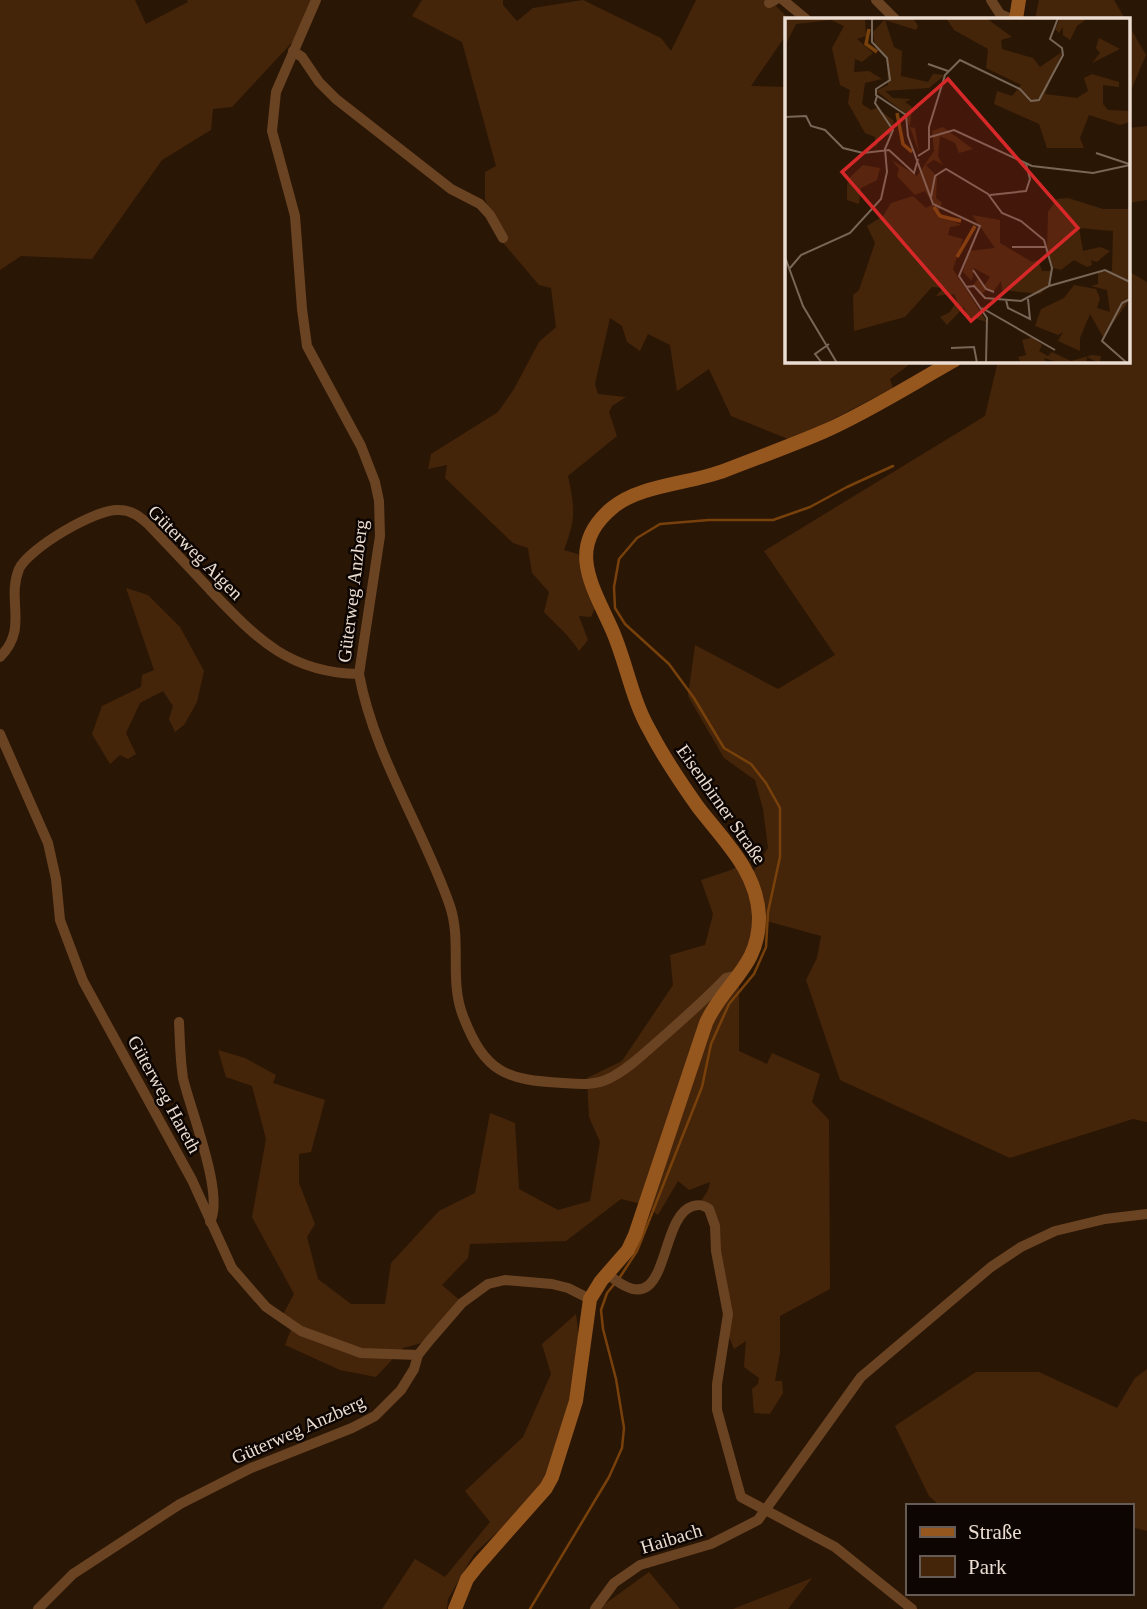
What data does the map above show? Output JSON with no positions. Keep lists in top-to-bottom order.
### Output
{
  "streets": {
    "main road": ["Eisenbirner Straße"],
    "street": [
      "Güterweg Aigen",
      "Güterweg Anzberg",
      "Güterweg Hareth",
      "Haibach"
    ]
  },
  "crossings": [
    ["Güterweg Aigen", "Güterweg Anzberg"],
    ["Güterweg Anzberg", "Eisenbirner Straße"],
    ["Güterweg Anzberg", "Güterweg Hareth"]
  ],
  "legend": ["Straße", "Park"]
}
